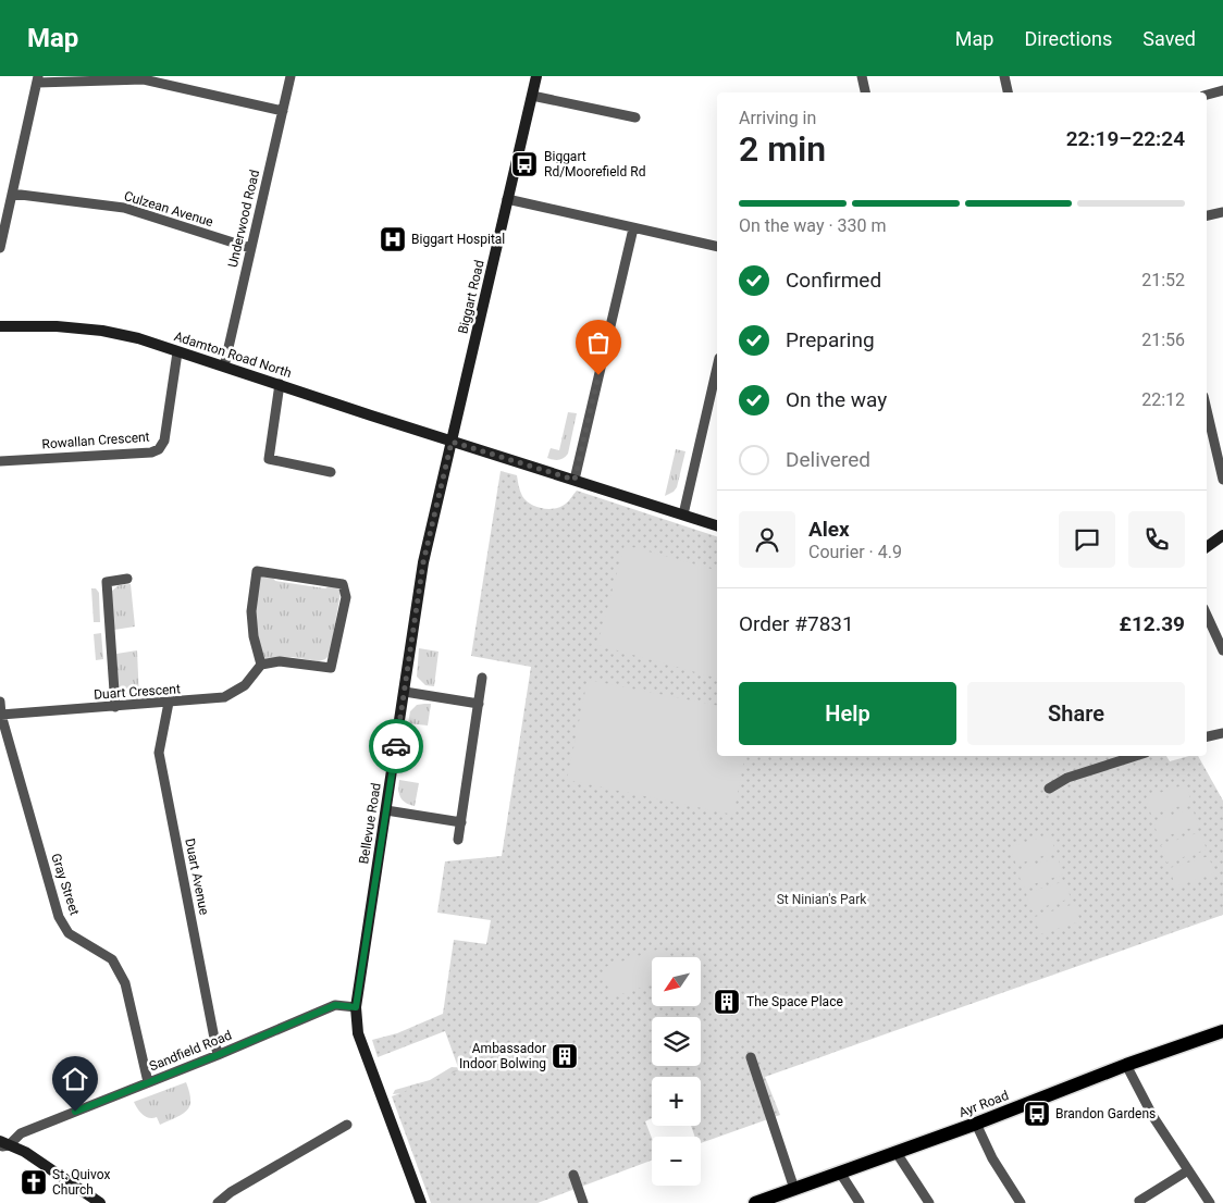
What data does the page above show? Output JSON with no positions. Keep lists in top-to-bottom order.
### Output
{
  "streets": {
    "main road": ["Ayr Road"],
    "street": [
      "Culzean Avenue",
      "Underwood Road",
      "Biggart Road",
      "Adamton Road North",
      "Rowallan Crescent",
      "Duart Crescent",
      "Bellevue Road",
      "Duart Avenue",
      "Gray Street",
      "Sandfield Road"
    ]
  },
  "crossings": [
    ["Culzean Avenue", "Underwood Road"],
    ["Underwood Road", "Adamton Road North"],
    ["Biggart Road", "Adamton Road North"],
    ["Biggart Road", "Bellevue Road"],
    ["Adamton Road North", "Rowallan Crescent"],
    ["Adamton Road North", "Bellevue Road"],
    ["Duart Crescent", "Duart Avenue"],
    ["Duart Crescent", "Gray Street"],
    ["Bellevue Road", "Sandfield Road"],
    ["Duart Avenue", "Sandfield Road"],
    ["Gray Street", "Sandfield Road"]
  ],
  "parks": ["St Ninian's Park"],
  "places": {
    "bus stop": ["Biggart Rd/Moorefield Rd", "Brandon Gardens"],
    "hospital": ["Biggart Hospital"],
    "building": ["The Space Place", "Ambassador Indoor Bolwing"],
    "church": ["St. Quivox Church"]
  },
  "north": "bottom left",
  "page": {
    "header": "Map",
    "nav": ["Map", "Directions", "Saved"],
    "heading": ["2 min", "Arriving in", "22:19–22:24"],
    "panel": [
      "Alex",
      "Courier · 4.9",
      "Order #7831",
      "£12.39"
    ],
    "bar": "On the way · 330 m",
    "list": [
      ["Confirmed", "21:52"],
      ["Preparing", "21:56"],
      ["On the way", "22:12"],
      "Delivered"
    ],
    "buttons": ["Help", "Share"],
    "map_buttons": ["+", "−"]
  }
}
